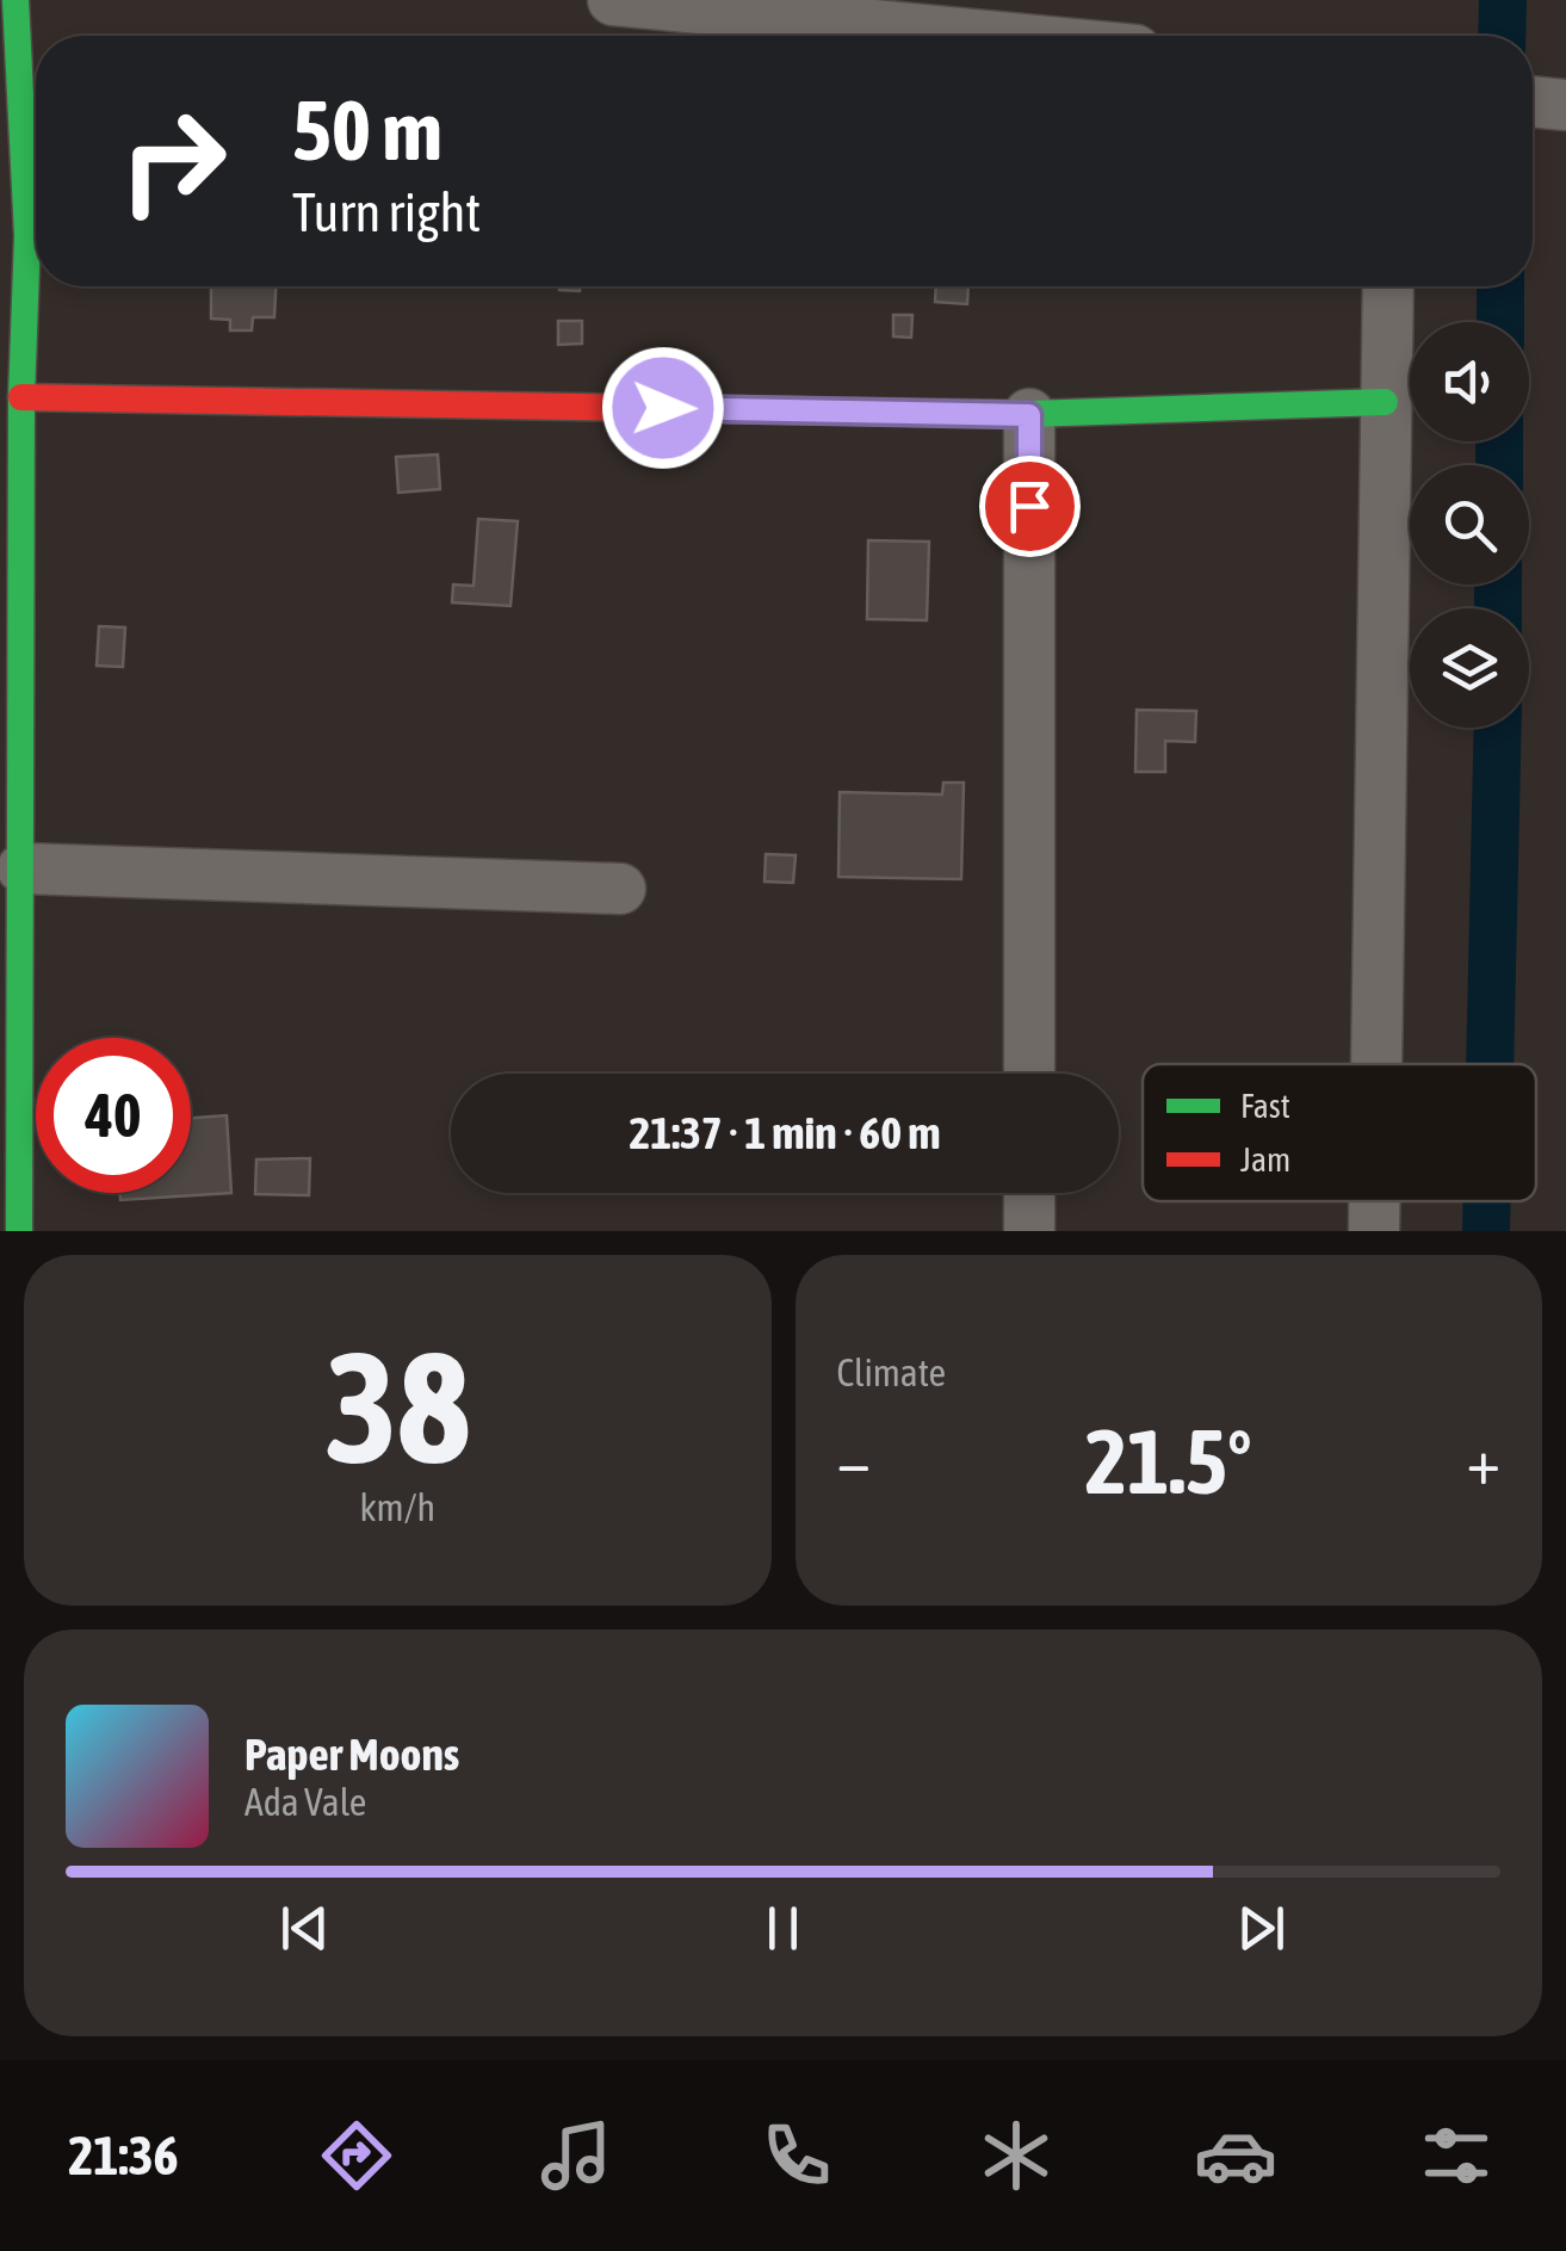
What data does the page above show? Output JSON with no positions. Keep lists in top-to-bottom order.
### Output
{
  "legend": ["Fast", "Jam"],
  "page": {
    "turn": ["50 m", "Turn right"],
    "limit": "40",
    "trip": "21:37 · 1 min · 60 m",
    "tile": [
      ["38", "km/h"],
      "Climate"
    ],
    "heat": ["−", "21.5°", "+"],
    "song": ["Paper Moons", "Ada Vale"],
    "tabs": "21:36"
  }
}
